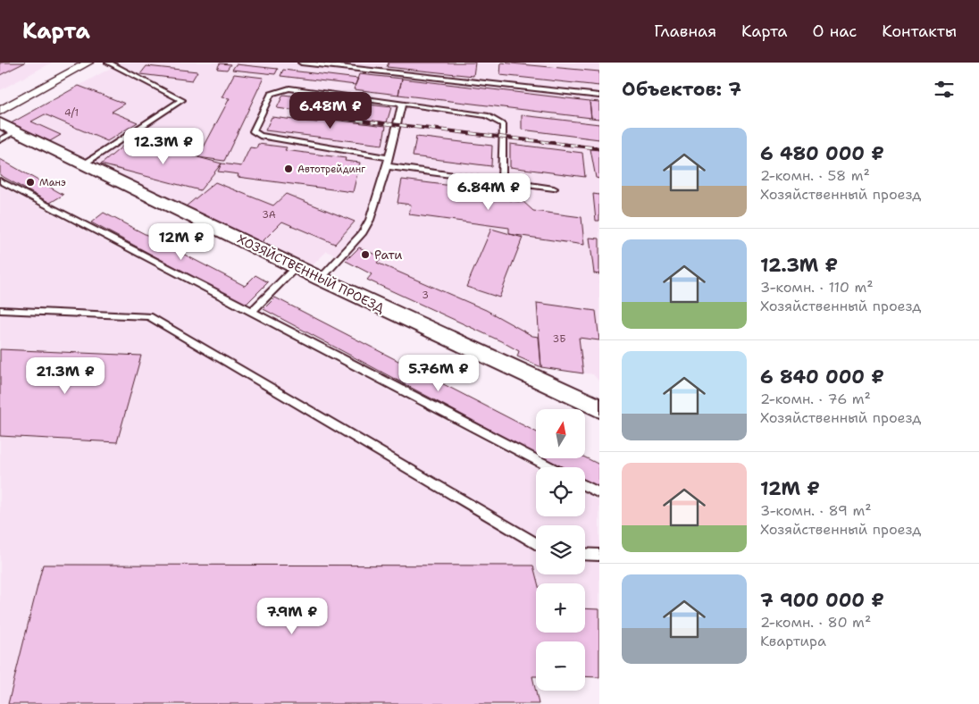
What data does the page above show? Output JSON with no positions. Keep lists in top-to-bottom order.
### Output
{
  "streets": {
    "street": ["ХОЗЯЙСТВЕННЫЙ ПРОЕЗД"]
  },
  "places": ["Автотрейдинг", "Манэ", "Рати"],
  "house_numbers": [
    "4/1",
    "3А",
    "3",
    "3Б"
  ],
  "north": "top",
  "page": {
    "header": "Карта",
    "nav": [
      "Главная",
      "Карта",
      "О нас",
      "Контакты"
    ],
    "heading": "Объектов: 7",
    "price": [
      "6.48M ₽",
      "12.3M ₽",
      "6.84M ₽",
      "12M ₽",
      "5.76M ₽",
      "21.3M ₽",
      "7.9M ₽"
    ],
    "list": [
      {
        "name": "6 480 000 ₽",
        "note": "2-комн. · 58 m² · Хозяйственный проезд"
      },
      {
        "name": "12.3M ₽",
        "note": "3-комн. · 110 m² · Хозяйственный проезд"
      },
      {
        "name": "6 840 000 ₽",
        "note": "2-комн. · 76 m² · Хозяйственный проезд"
      },
      {
        "name": "12M ₽",
        "note": "3-комн. · 89 m² · Хозяйственный проезд"
      },
      {
        "name": "7 900 000 ₽",
        "note": "2-комн. · 80 m² · Квартира"
      }
    ],
    "map_buttons": ["+", "−"]
  }
}
